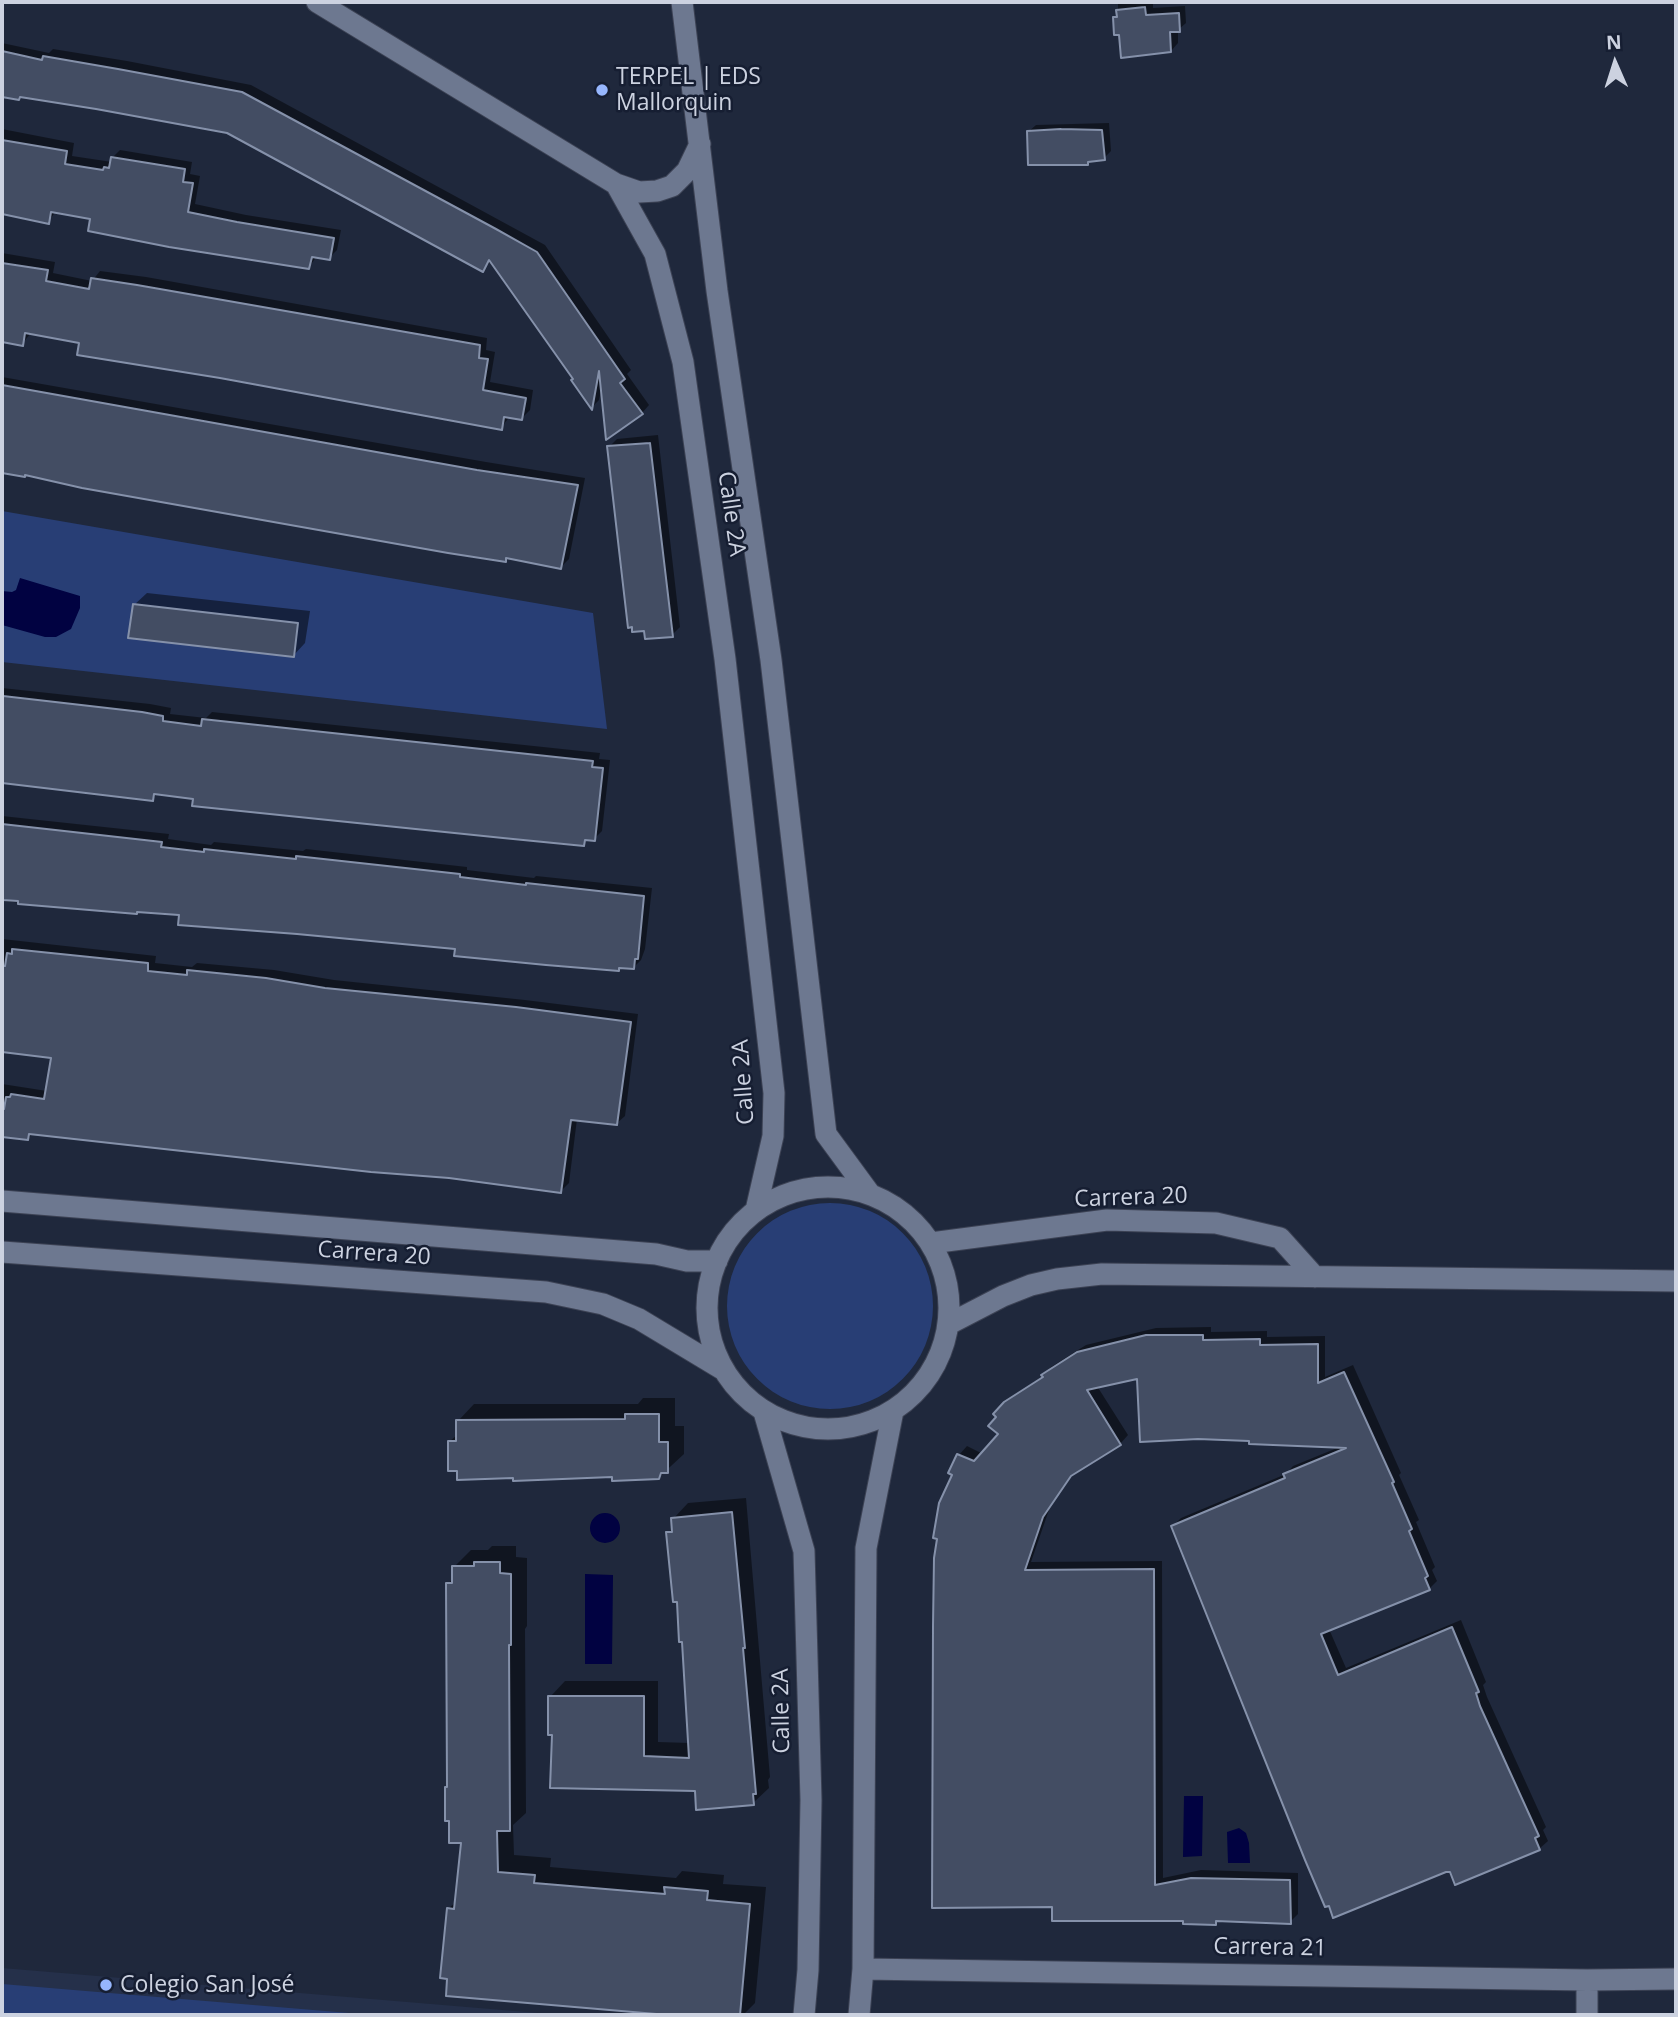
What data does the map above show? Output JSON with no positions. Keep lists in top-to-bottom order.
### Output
{
  "streets": {
    "street": ["Calle 2A", "Carrera 20", "Carrera 21"]
  },
  "crossings": [
    ["Calle 2A", "Carrera 20"]
  ],
  "places": ["TERPEL | EDS Mallorquin", "Colegio San José"],
  "north": "top"
}
